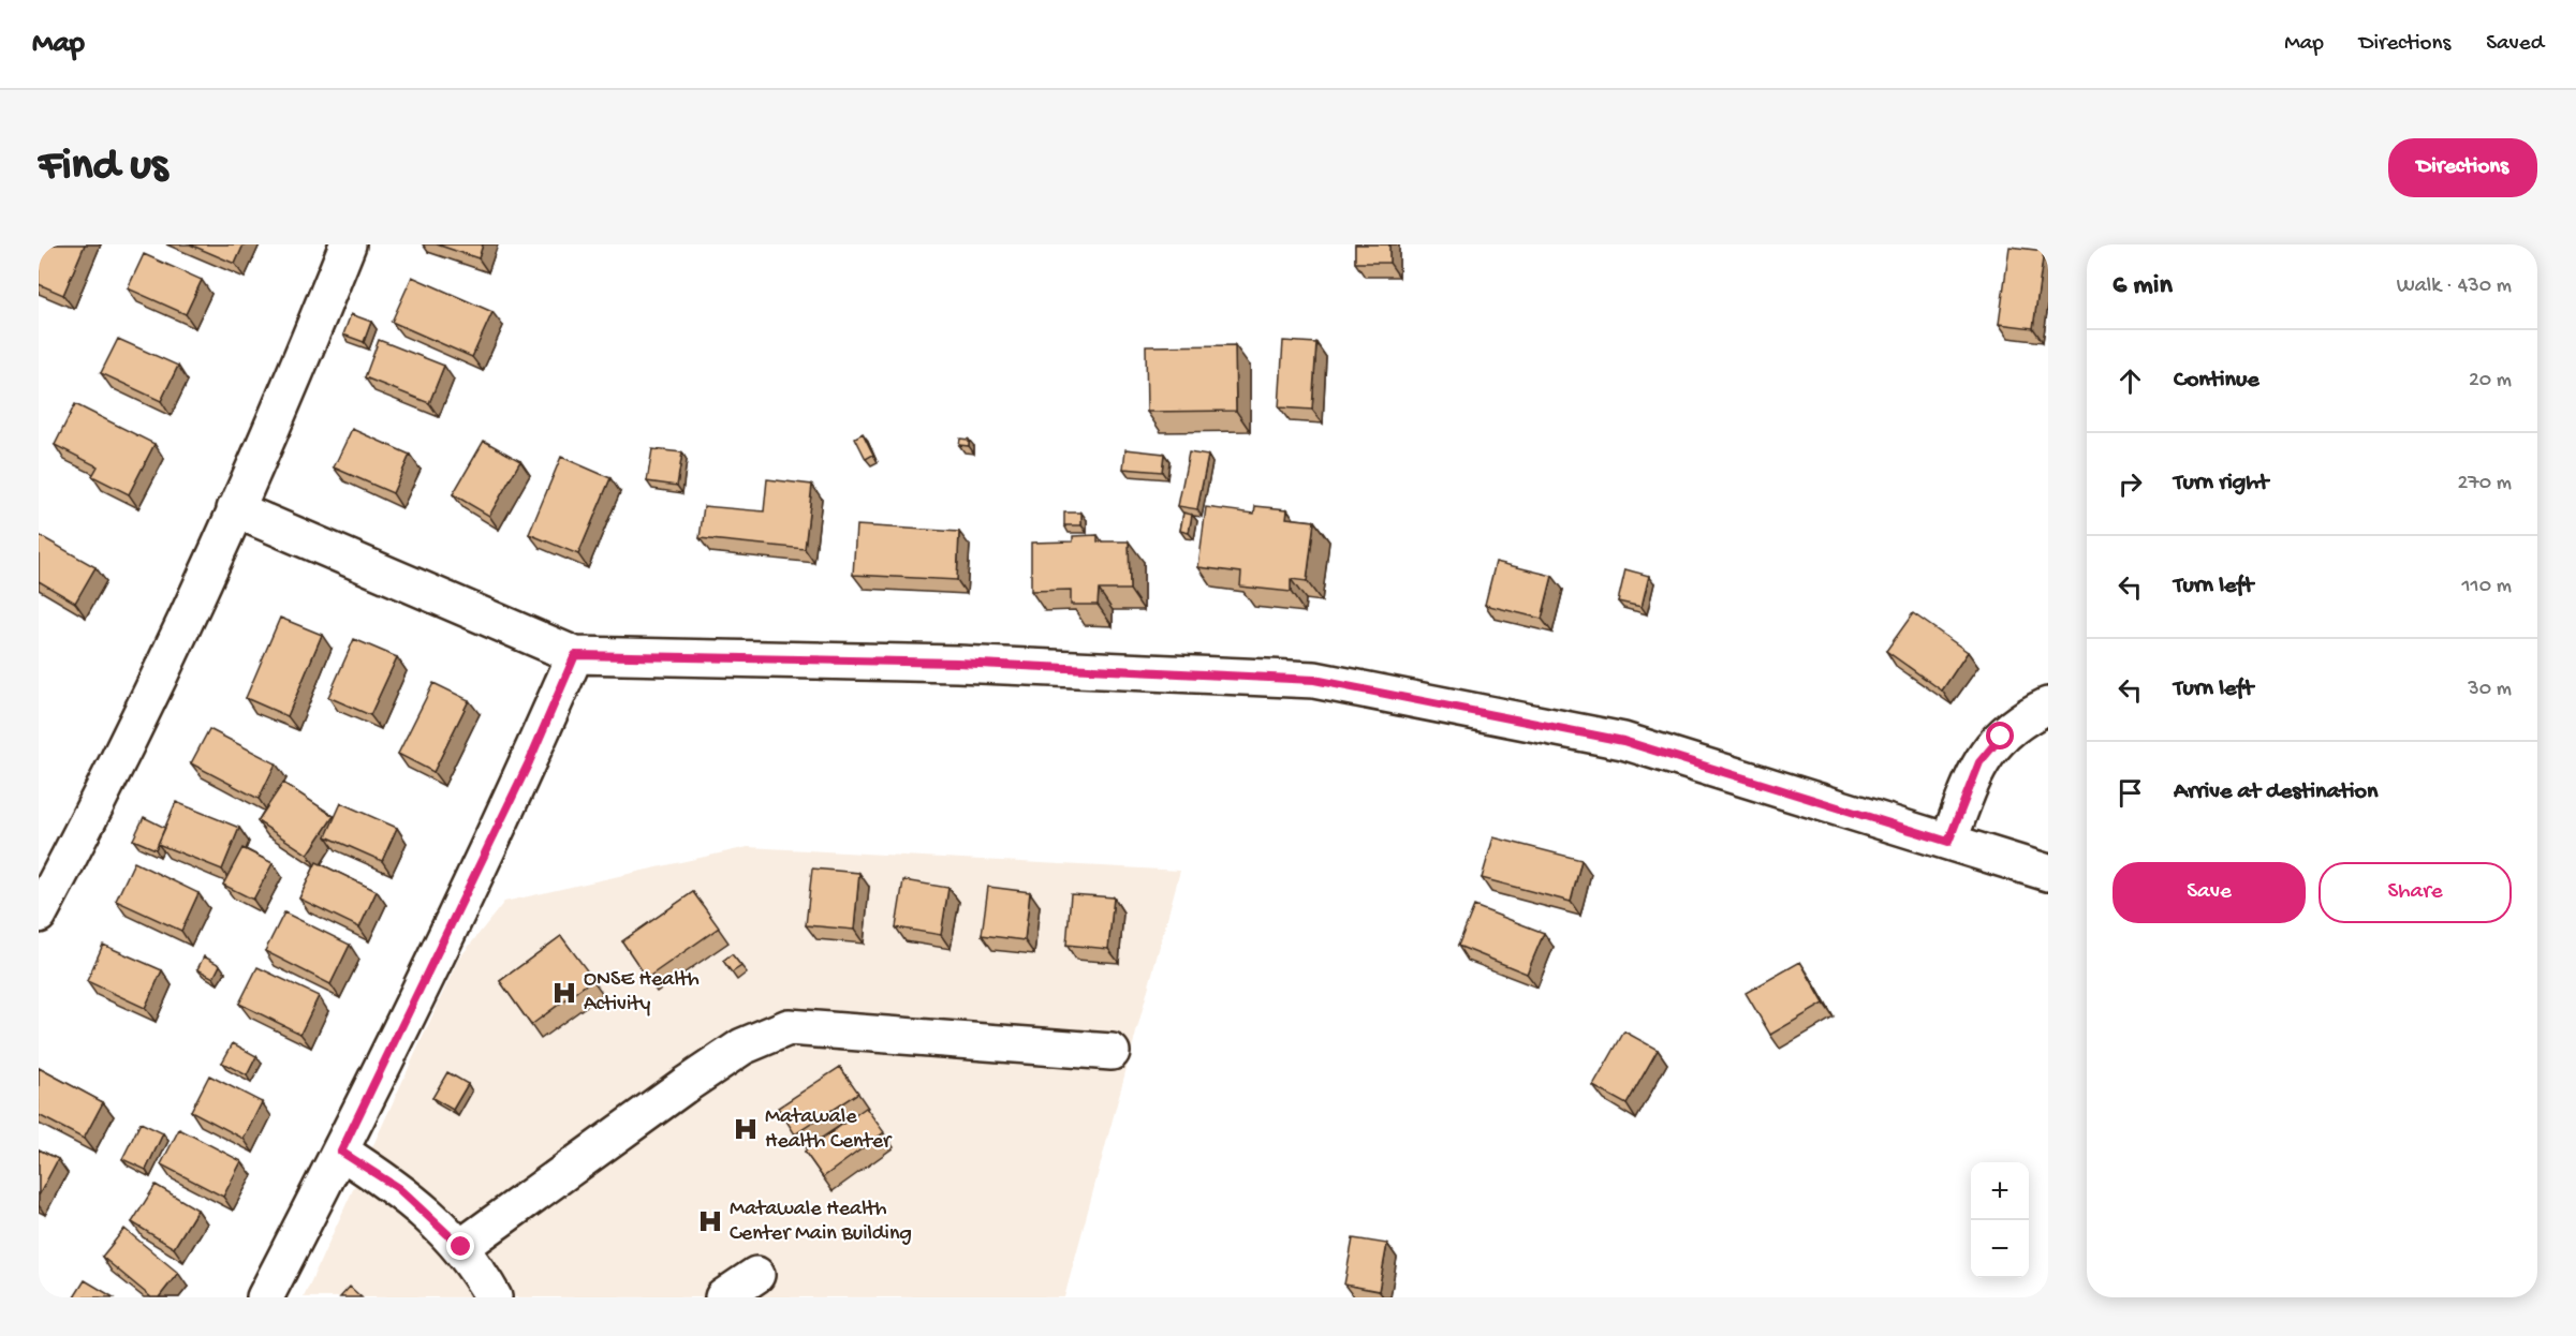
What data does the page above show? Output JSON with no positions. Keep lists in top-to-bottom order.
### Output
{
  "places": {
    "hospital": ["ONSE Health Activity", "Matawale Health Center", "Matawale Health Center Main Building"]
  },
  "page": {
    "header": "Map",
    "nav": ["Map", "Directions", "Saved"],
    "buttons": [
      "Directions",
      ["Save", "Share"]
    ],
    "title": "Find us",
    "heading": ["6 min", "Walk · 430 m"],
    "list": [
      ["Continue", "20 m"],
      ["Turn right", "270 m"],
      ["Turn left", "110 m"],
      ["Turn left", "30 m"],
      "Arrive at destination"
    ],
    "map_buttons": ["+", "−"]
  }
}
